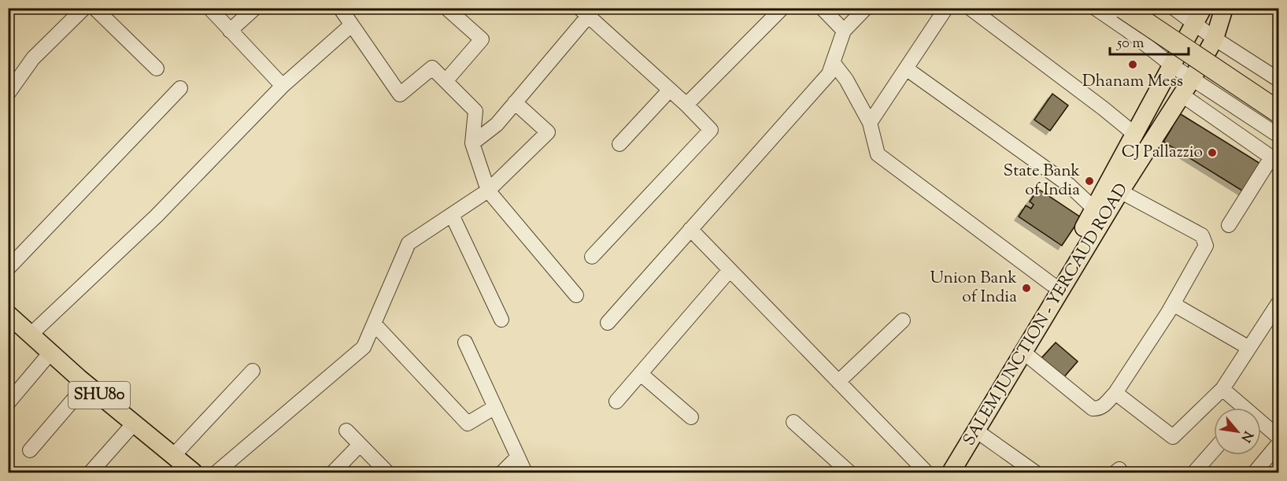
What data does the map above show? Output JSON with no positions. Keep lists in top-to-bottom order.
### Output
{
  "streets": {
    "main road": ["SALEM JUNCTION - YERCAUD ROAD", "SHU80"]
  },
  "places": [
    "Dhanam Mess",
    "CJ Pallazzio",
    "State Bank of India",
    "Union Bank of India"
  ],
  "scale_bar": "50 m",
  "north": "bottom right"
}
